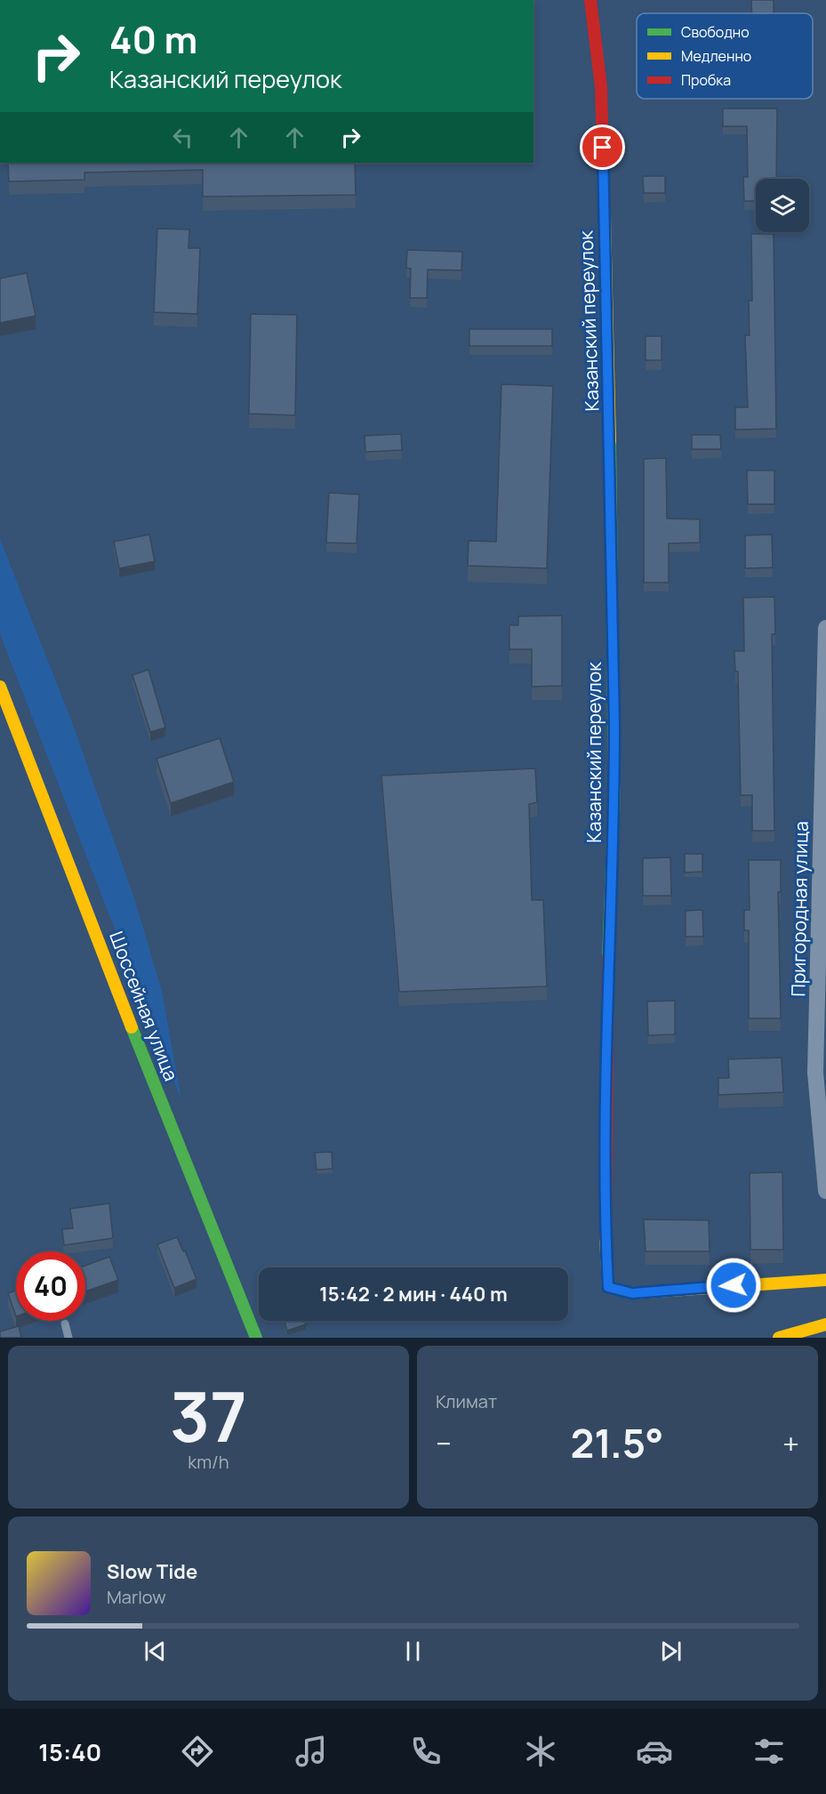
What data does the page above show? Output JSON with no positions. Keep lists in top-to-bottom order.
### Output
{
  "streets": {
    "main road": ["Казанский переулок", "Шоссейная улица"],
    "street": ["Пригородная улица"]
  },
  "legend": ["Свободно", "Медленно", "Пробка"],
  "page": {
    "turn": ["40 m", "Казанский переулок"],
    "limit": "40",
    "trip": "15:42 · 2 мин · 440 m",
    "tile": [
      ["37", "km/h"],
      "Климат"
    ],
    "heat": ["−", "21.5°", "+"],
    "song": ["Slow Tide", "Marlow"],
    "tabs": "15:40"
  }
}
